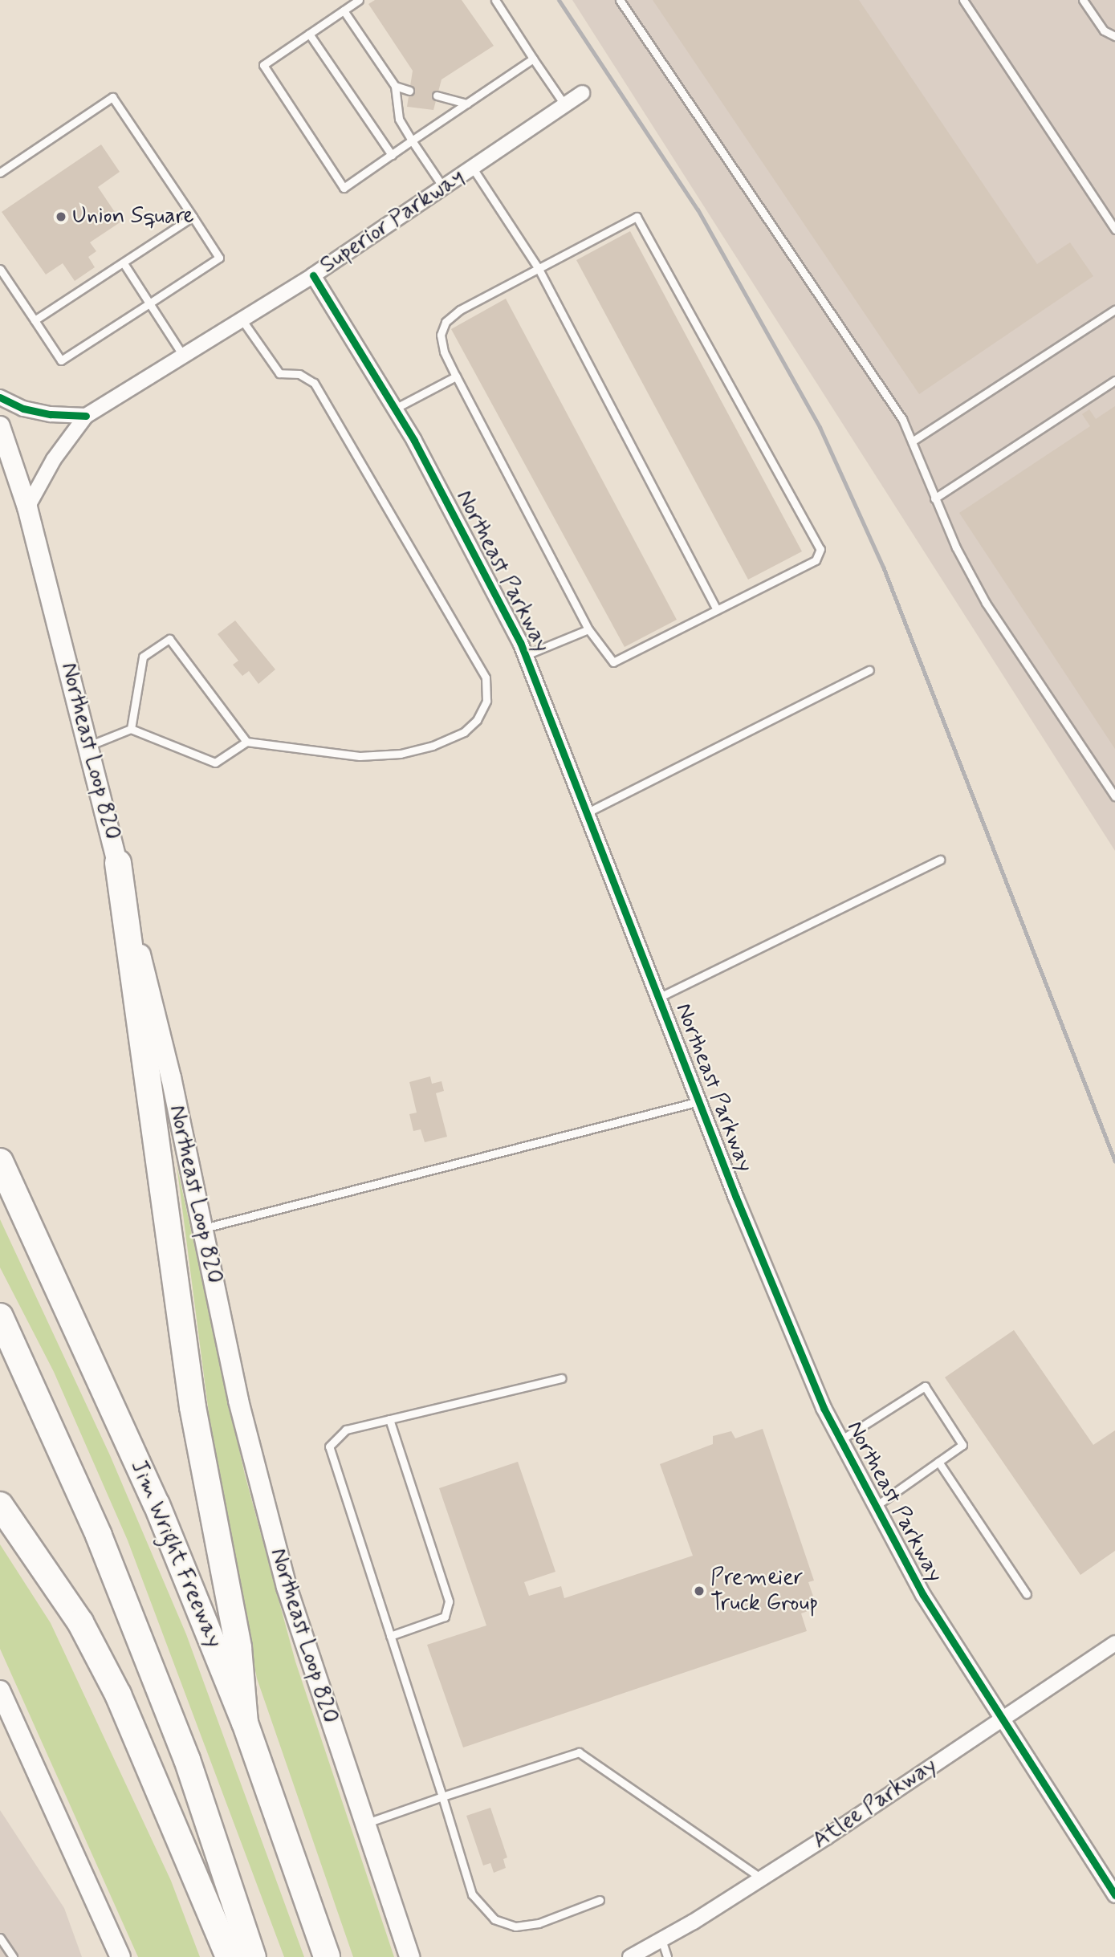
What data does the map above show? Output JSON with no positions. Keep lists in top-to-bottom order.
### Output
{
  "streets": {
    "highway": ["Jim Wright Freeway"],
    "main road": ["Northeast Loop 820"],
    "street": ["Superior Parkway", "Northeast Parkway", "Atlee Parkway"]
  },
  "crossings": [
    ["Superior Parkway", "Northeast Parkway"],
    ["Northeast Parkway", "Atlee Parkway"]
  ],
  "places": ["Union Square", "Premeier Truck Group"]
}
